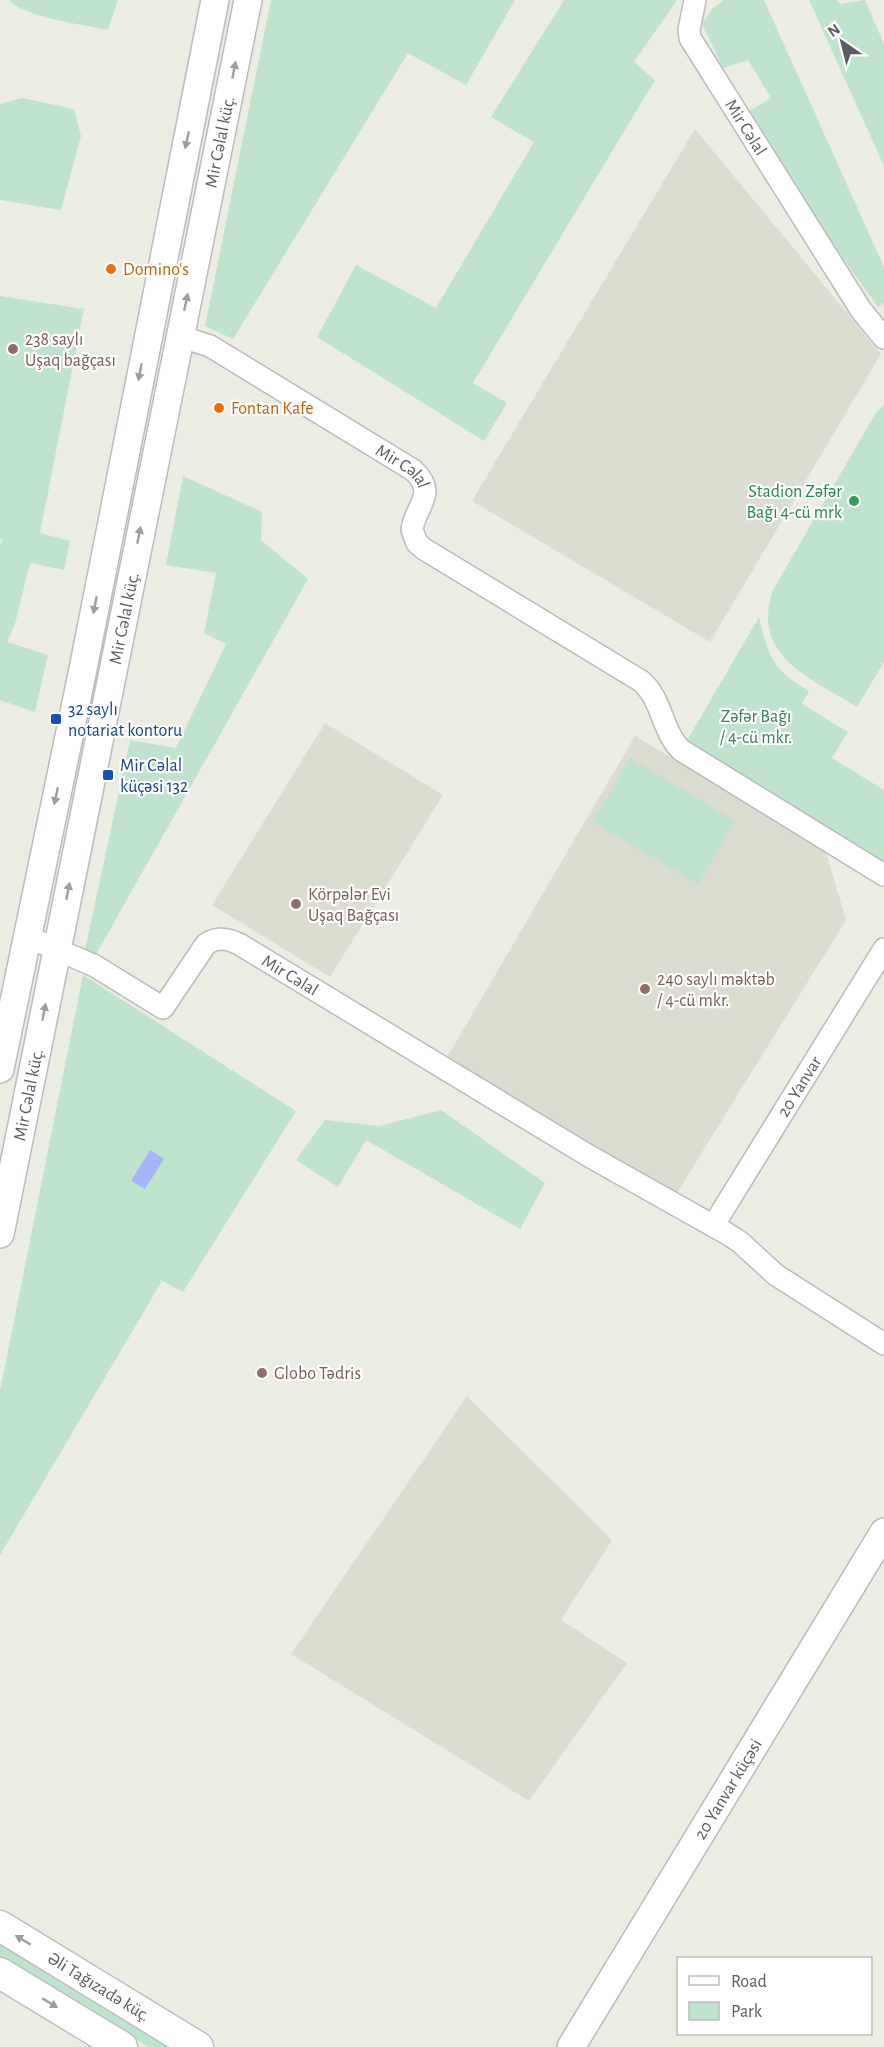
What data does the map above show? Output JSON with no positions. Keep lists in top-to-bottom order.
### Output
{
  "streets": {
    "main road": ["Əli Tağızadə küç."],
    "street": [
      "Mir Cəlal",
      "Mir Cəlal küç.",
      "20 Yanvar",
      "20 Yanvar küçəsi"
    ]
  },
  "crossings": [
    ["Mir Cəlal", "Mir Cəlal küç."],
    ["Mir Cəlal", "20 Yanvar"]
  ],
  "parks": ["Zəfər Bağı / 4-cü mkr."],
  "places": {
    "other": [
      "Domino's",
      "238 saylı Uşaq bağçası",
      "Fontan Kafe",
      "Stadion Zəfər Bağı 4-cü mrk",
      "Körpələr Evi Uşaq Bağçası",
      "240 saylı məktəb / 4-cü mkr.",
      "Globo Tədris"
    ],
    "transit": ["32 saylı notariat kontoru", "Mir Cəlal küçəsi 132"]
  },
  "legend": ["Road", "Park"],
  "north": "top left"
}
